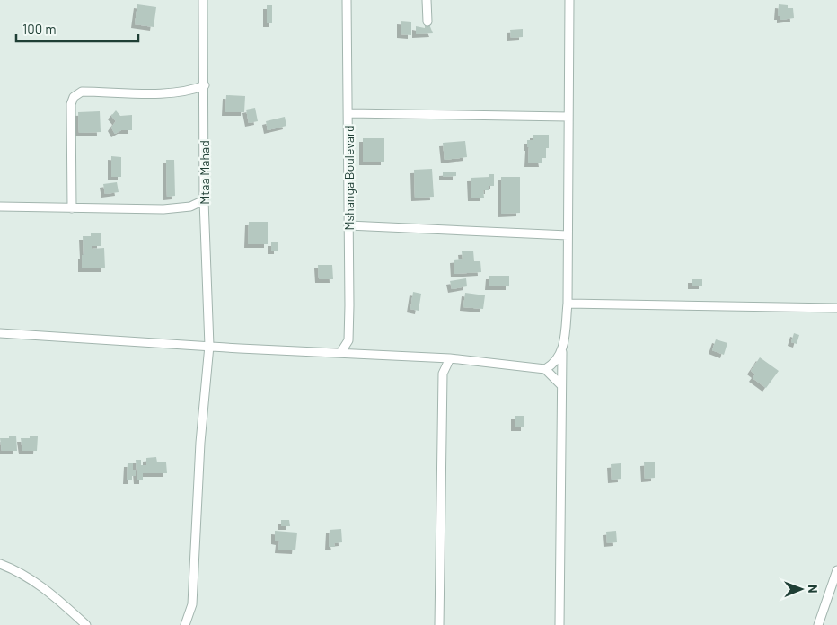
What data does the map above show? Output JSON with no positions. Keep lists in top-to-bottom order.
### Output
{
  "streets": {
    "street": ["Mtaa Mahad", "Mshanga Boulevard"]
  },
  "scale_bar": "100 m",
  "north": "right"
}
